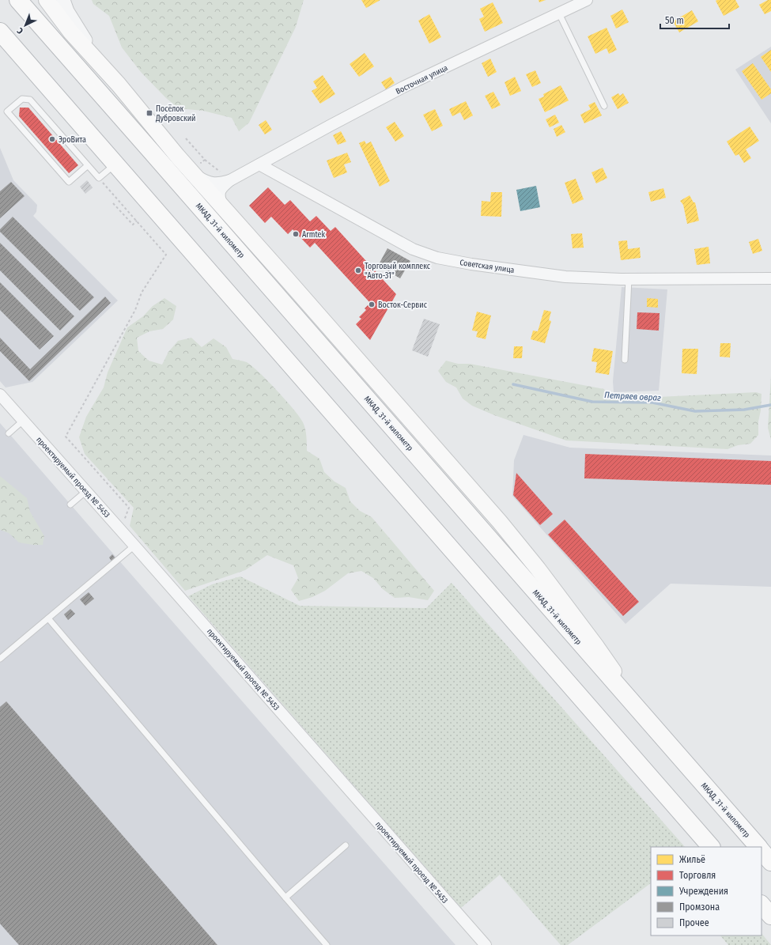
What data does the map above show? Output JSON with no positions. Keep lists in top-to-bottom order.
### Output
{
  "streets": {
    "highway": ["МКАД, 31-й километр"],
    "street": ["Восточная улица", "Советская улица", "проектируемый проезд № 5453"]
  },
  "crossings": [
    ["Восточная улица", "Советская улица"]
  ],
  "water": ["Петряев овраг"],
  "places": {
    "transit": ["Посёлок Дубровский"],
    "other": [
      "ЭроВита",
      "Armtek",
      "Торговый комплекс \"Авто-31\"",
      "Восток-Сервис"
    ]
  },
  "legend": [
    "Жильё",
    "Торговля",
    "Учреждения",
    "Промзона",
    "Прочее"
  ],
  "scale_bar": "50 m",
  "north": "bottom left"
}
